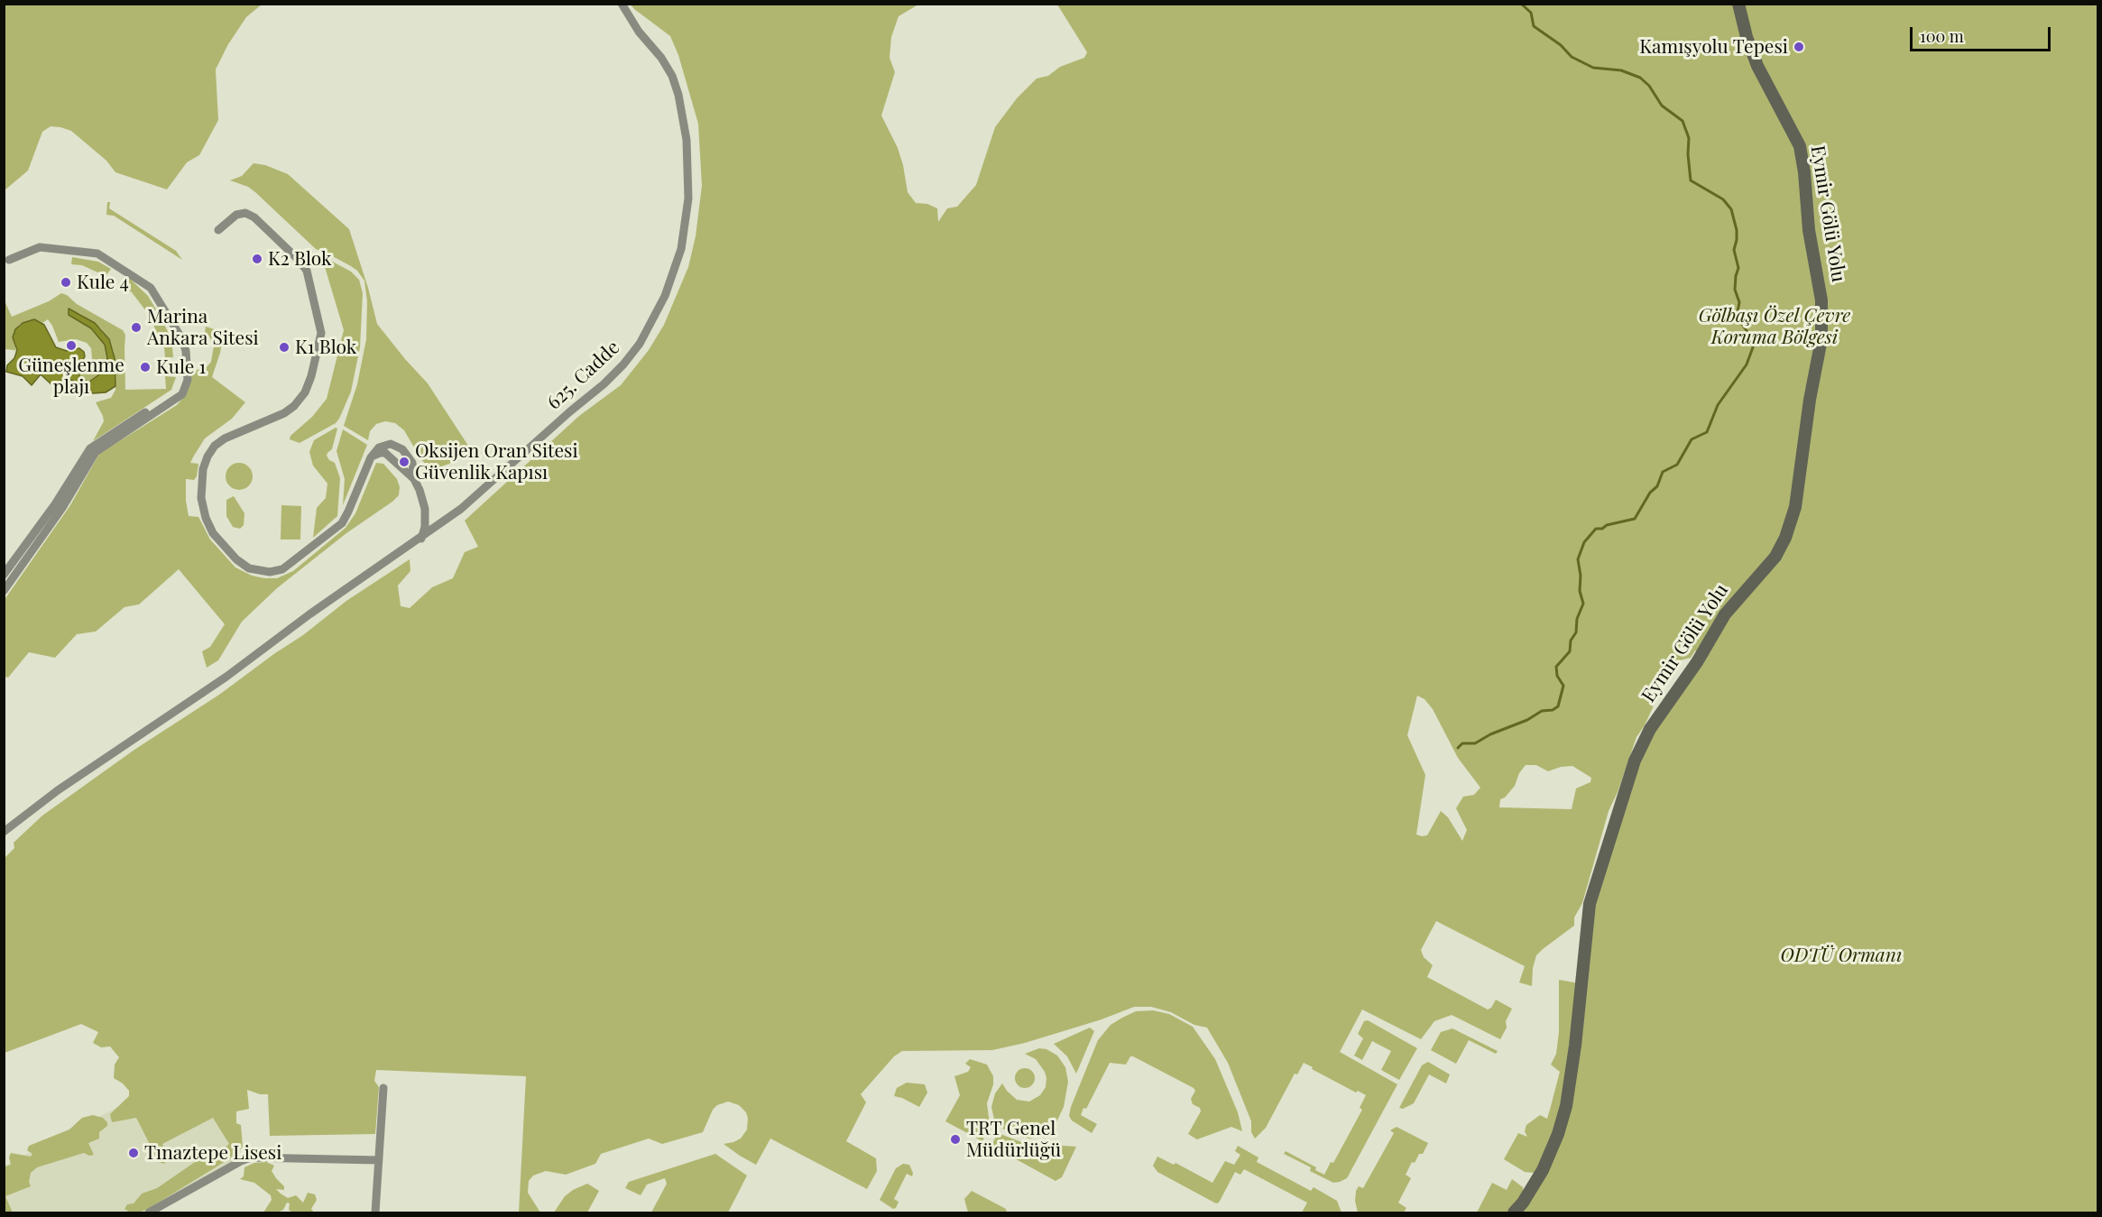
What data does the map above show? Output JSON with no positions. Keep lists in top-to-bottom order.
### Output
{
  "streets": {
    "street": ["Eymir Gölü Yolu", "625. Cadde"]
  },
  "parks": ["Gölbaşı Özel Çevre Koruma Bölgesi", "ODTÜ Ormanı"],
  "places": [
    "Kamışyolu Tepesi",
    "K2 Blok",
    "Kule 4",
    "Marina Ankara Sitesi",
    "Güneşlenme plajı",
    "K1 Blok",
    "Kule 1",
    "Oksijen Oran Sitesi Güvenlik Kapısı",
    "TRT Genel Müdürlüğü",
    "Tınaztepe Lisesi"
  ],
  "scale_bar": "100 m"
}
